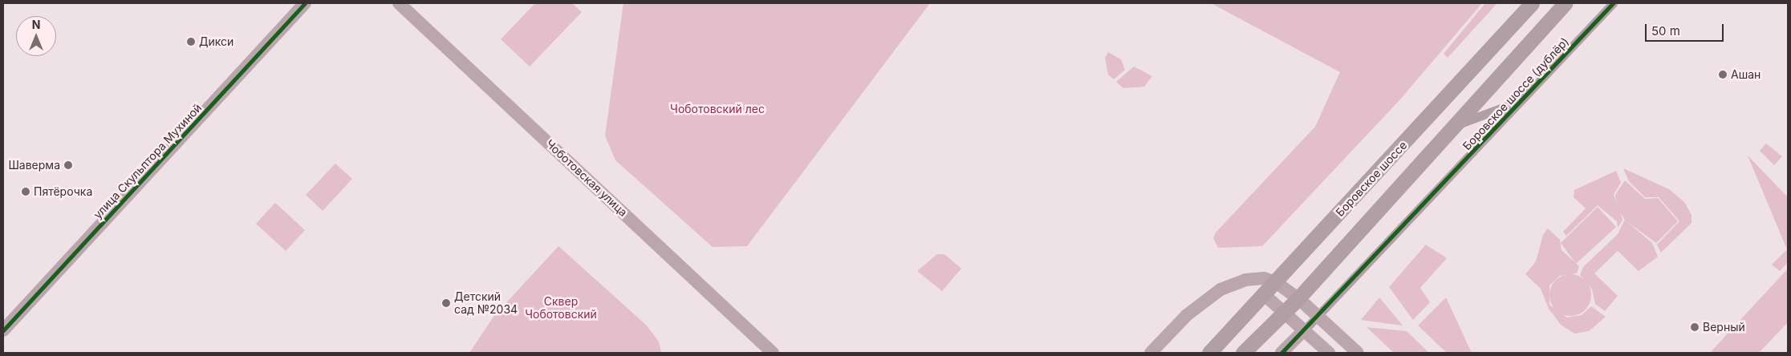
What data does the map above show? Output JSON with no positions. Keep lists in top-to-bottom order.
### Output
{
  "streets": {
    "main road": [
      "Боровское шоссе (дублёр)",
      "улица Скульптора Мухиной",
      "Чоботовская улица",
      "Боровское шоссе"
    ]
  },
  "parks": ["Чоботовский лес", "Сквер Чоботовский"],
  "places": [
    "Дикси",
    "Ашан",
    "Шаверма",
    "Пятёрочка",
    "Детский сад №2034",
    "Верный"
  ],
  "scale_bar": "50 m",
  "north": "top"
}
